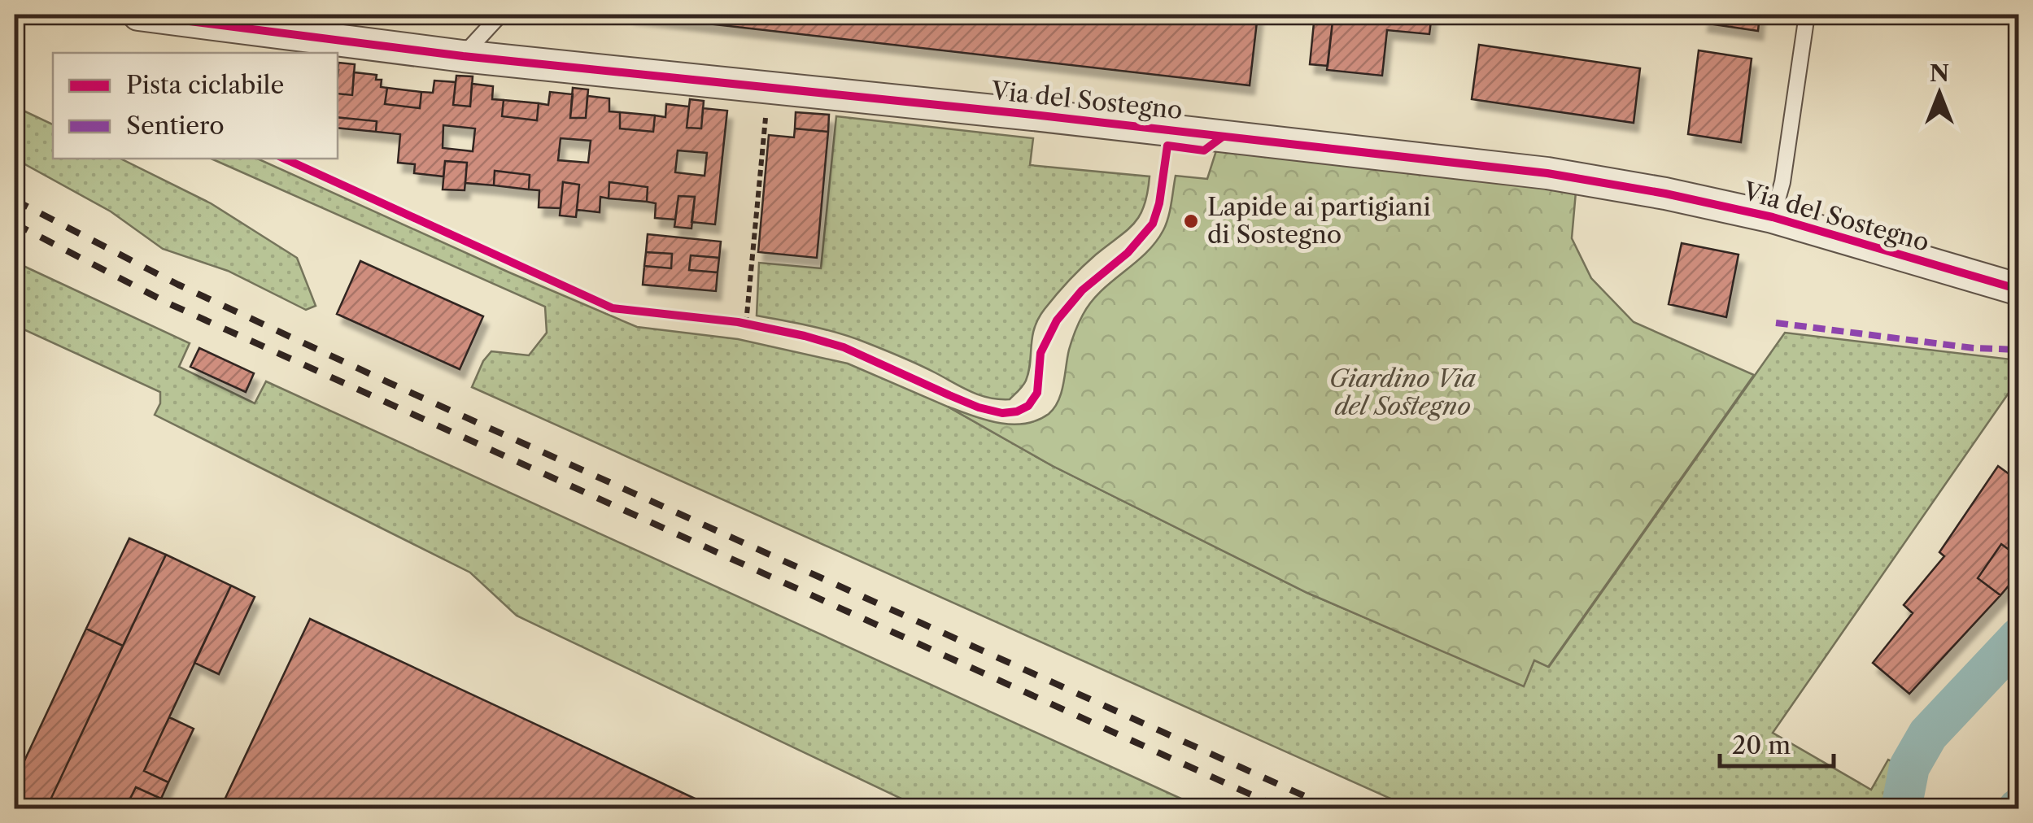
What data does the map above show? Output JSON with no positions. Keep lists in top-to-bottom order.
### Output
{
  "streets": {
    "street": ["Via del Sostegno"]
  },
  "parks": ["Giardino Via del Sostegno"],
  "places": ["Lapide ai partigiani di Sostegno"],
  "legend": ["Pista ciclabile", "Sentiero"],
  "scale_bar": "20 m",
  "north": "top"
}
